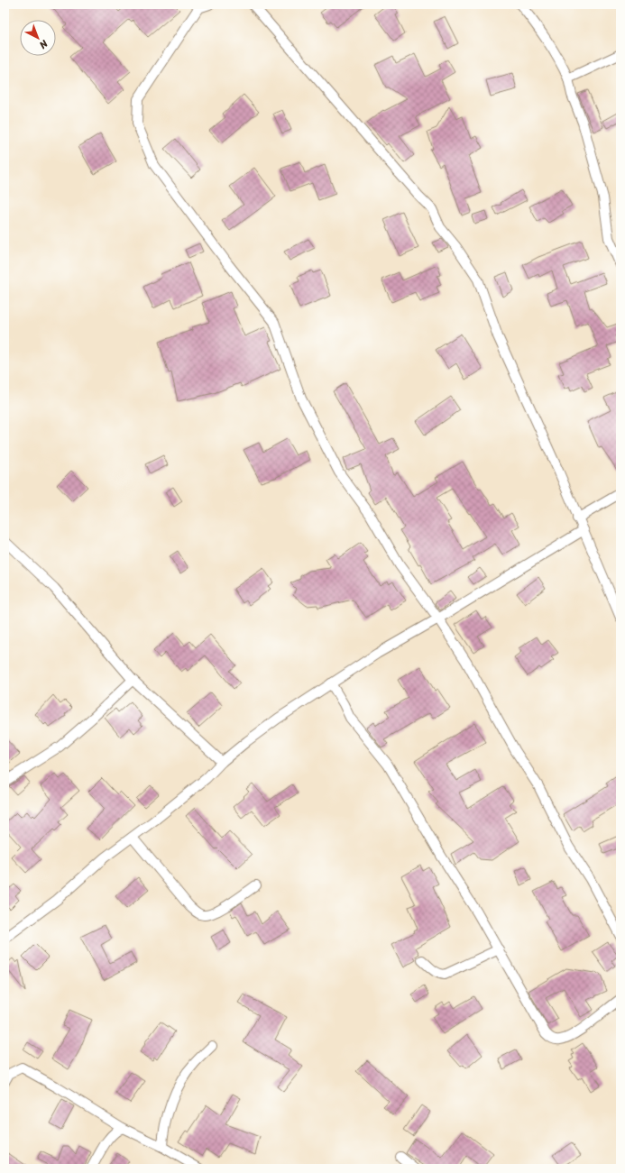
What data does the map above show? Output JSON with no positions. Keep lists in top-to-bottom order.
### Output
{
  "north": "bottom right"
}
